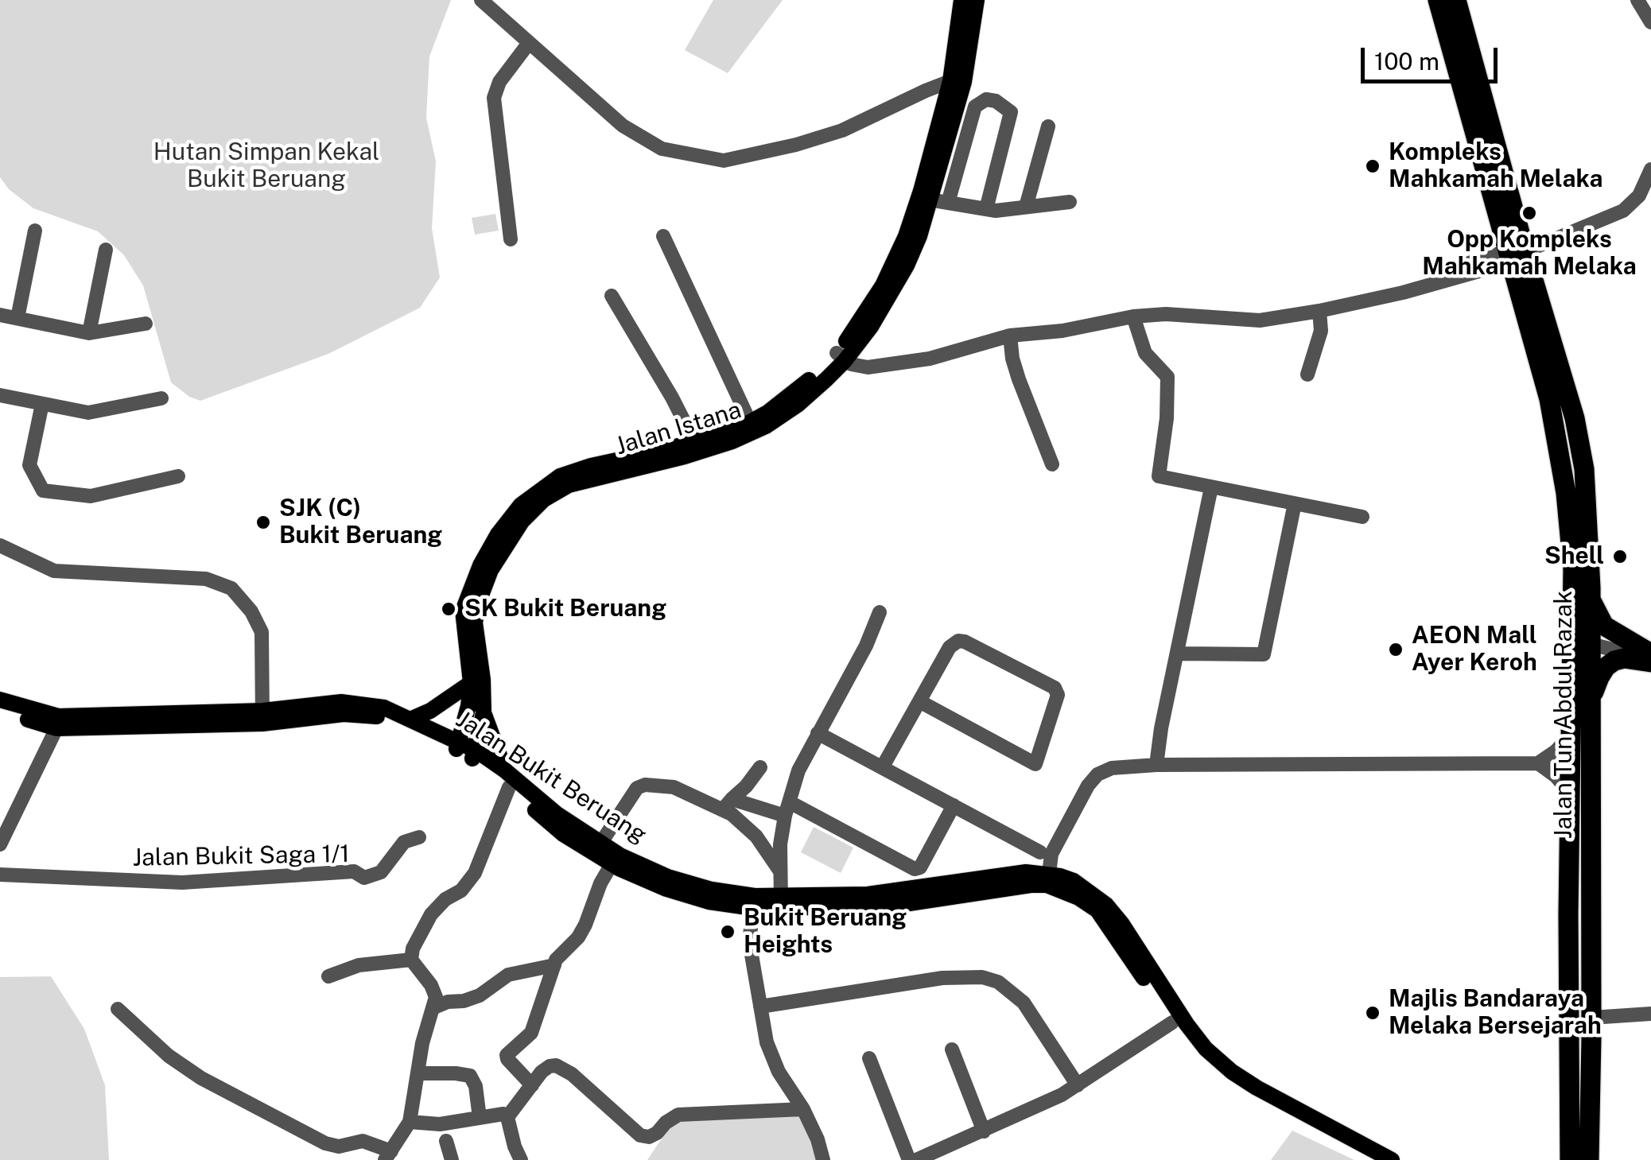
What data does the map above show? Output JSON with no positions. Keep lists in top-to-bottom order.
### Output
{
  "streets": {
    "highway": ["Jalan Tun Abdul Razak"],
    "main road": ["Jalan Istana", "Jalan Bukit Beruang"],
    "street": ["Jalan Bukit Saga 1/1"]
  },
  "crossings": [
    ["Jalan Istana", "Jalan Bukit Beruang"]
  ],
  "parks": ["Hutan Simpan Kekal Bukit Beruang"],
  "places": [
    "Kompleks Mahkamah Melaka",
    "Opp Kompleks Mahkamah Melaka",
    "SJK (C) Bukit Beruang",
    "Shell",
    "SK Bukit Beruang",
    "AEON Mall Ayer Keroh",
    "Bukit Beruang Heights",
    "Majlis Bandaraya Melaka Bersejarah"
  ],
  "scale_bar": "100 m"
}
